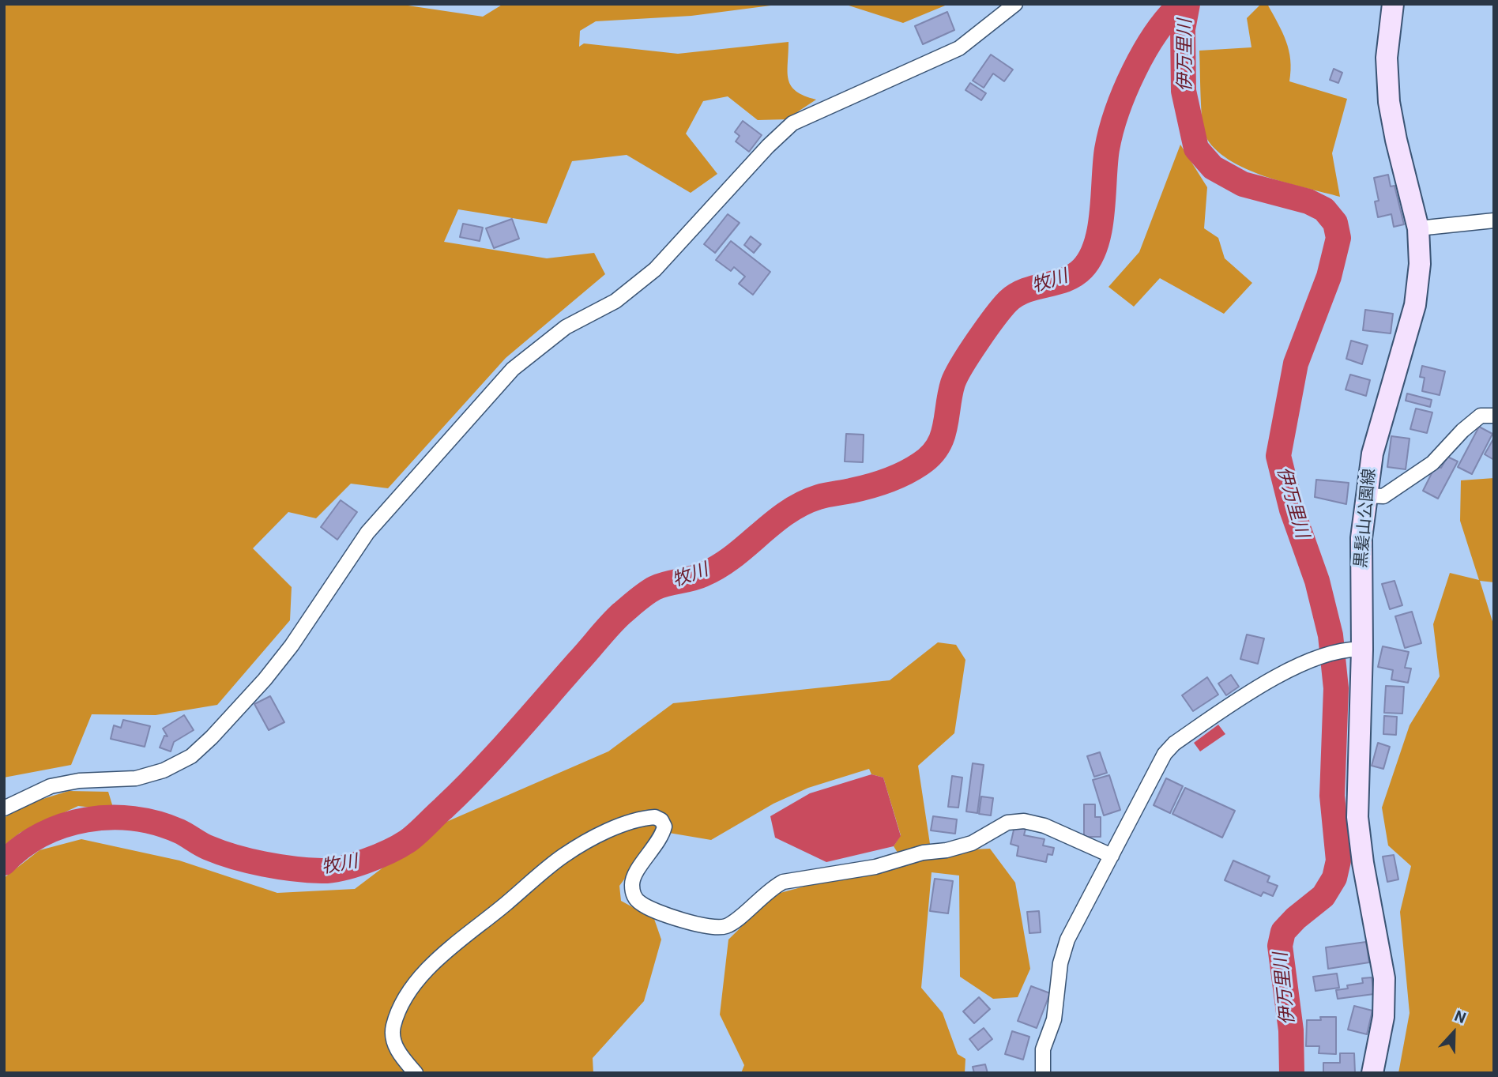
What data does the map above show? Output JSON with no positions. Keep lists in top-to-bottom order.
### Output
{
  "streets": {
    "main road": ["黒髪山公園線"]
  },
  "water": ["伊万里川", "牧川"],
  "north": "top"
}
